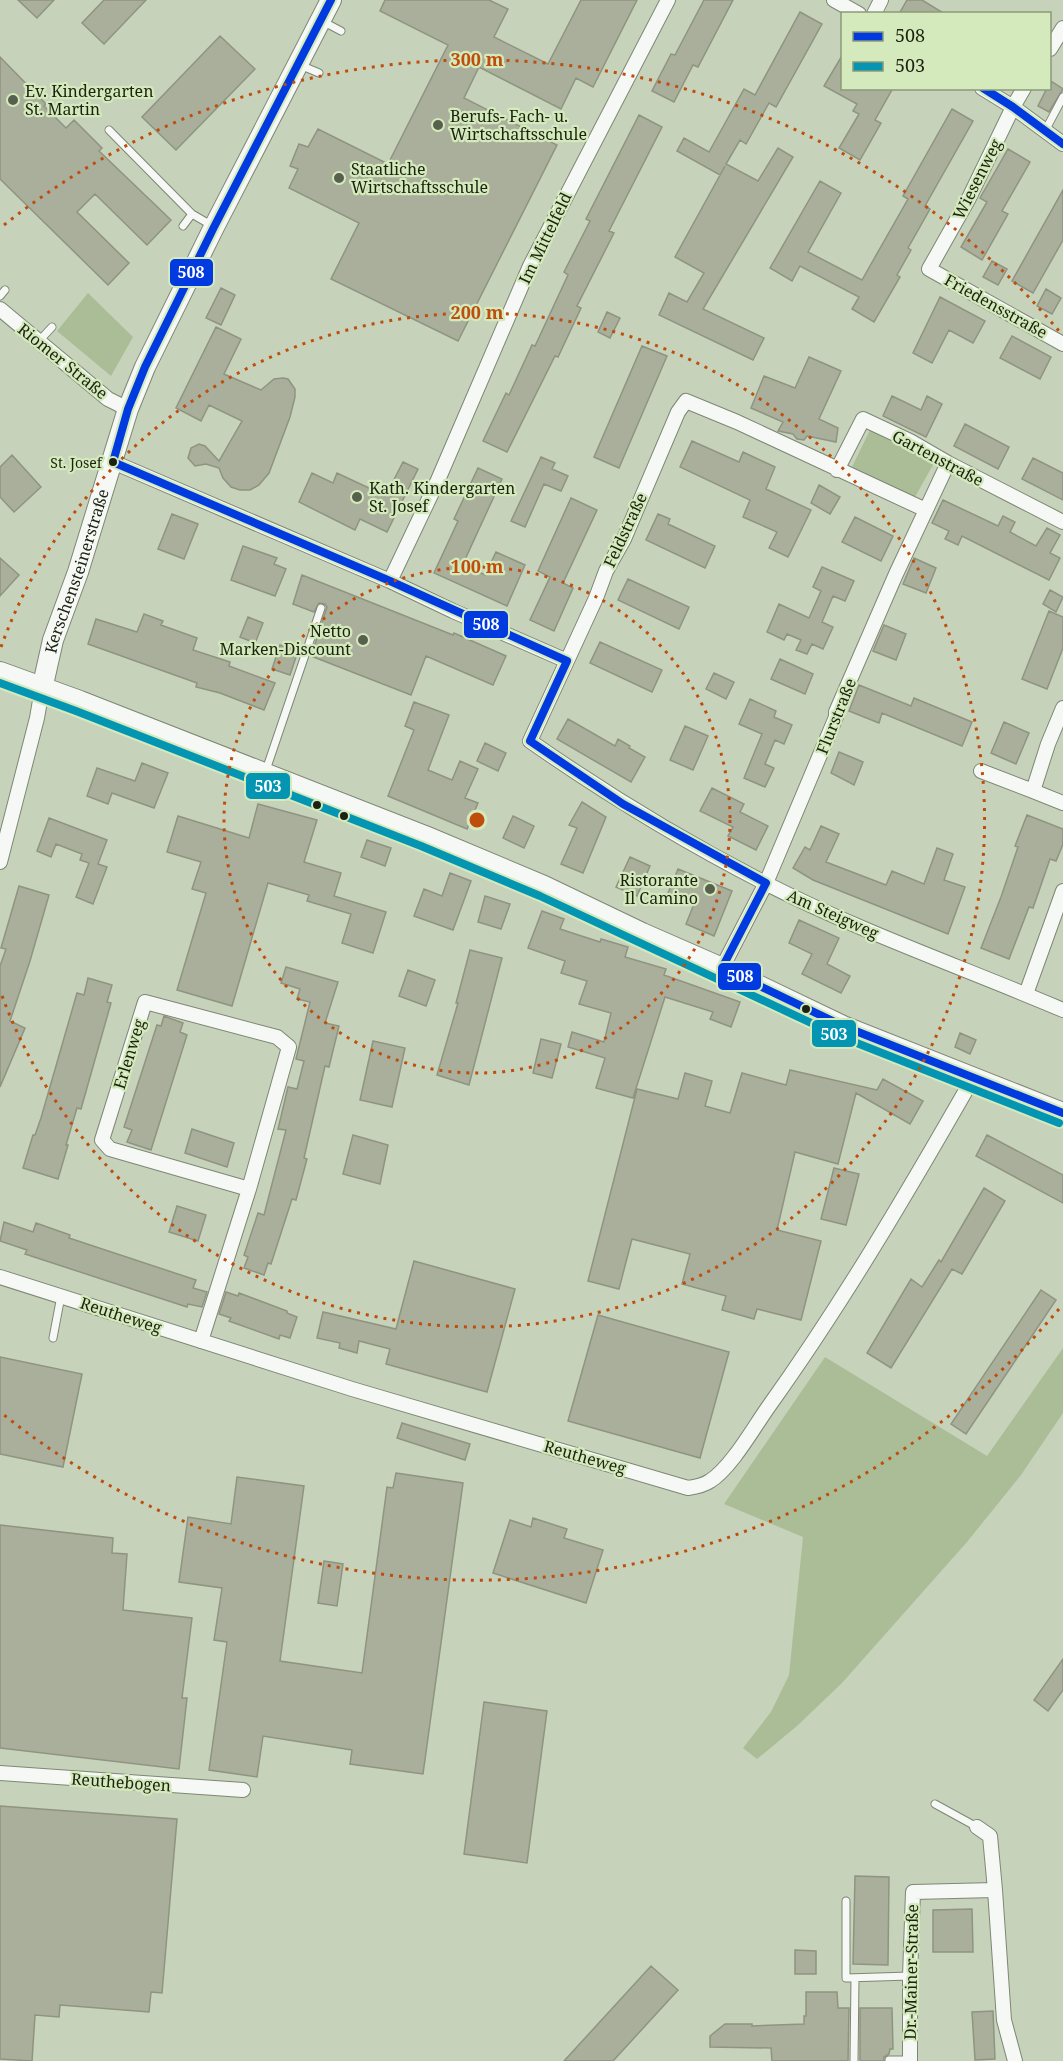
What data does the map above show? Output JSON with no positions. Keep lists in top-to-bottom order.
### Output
{
  "streets": {
    "main road": ["Kerschensteinerstraße"],
    "street": [
      "Wiesenweg",
      "Im Mittelfeld",
      "Friedensstraße",
      "Riomer Straße",
      "Gartenstraße",
      "Feldstraße",
      "Flurstraße",
      "Am Steigweg",
      "Erlenweg",
      "Reutheweg",
      "Reuthebogen",
      "Dr.-Mainer-Straße"
    ]
  },
  "crossings": [
    ["Wiesenweg", "Friedensstraße"],
    ["Riomer Straße", "Kerschensteinerstraße"],
    ["Gartenstraße", "Feldstraße"],
    ["Gartenstraße", "Flurstraße"],
    ["Feldstraße", "Am Steigweg"],
    ["Flurstraße", "Am Steigweg"],
    ["Erlenweg", "Reutheweg"]
  ],
  "places": [
    "Ev. Kindergarten St. Martin",
    "Berufs- Fach- u. Wirtschaftsschule",
    "Staatliche Wirtschaftsschule",
    "St. Josef",
    "Kath. Kindergarten St. Josef",
    "Netto Marken-Discount",
    "Ristorante Il Camino"
  ],
  "lines": ["transit line 508", "transit line 503"],
  "legend": ["508", "503"],
  "rings": ["300 m", "200 m", "100 m"]
}
